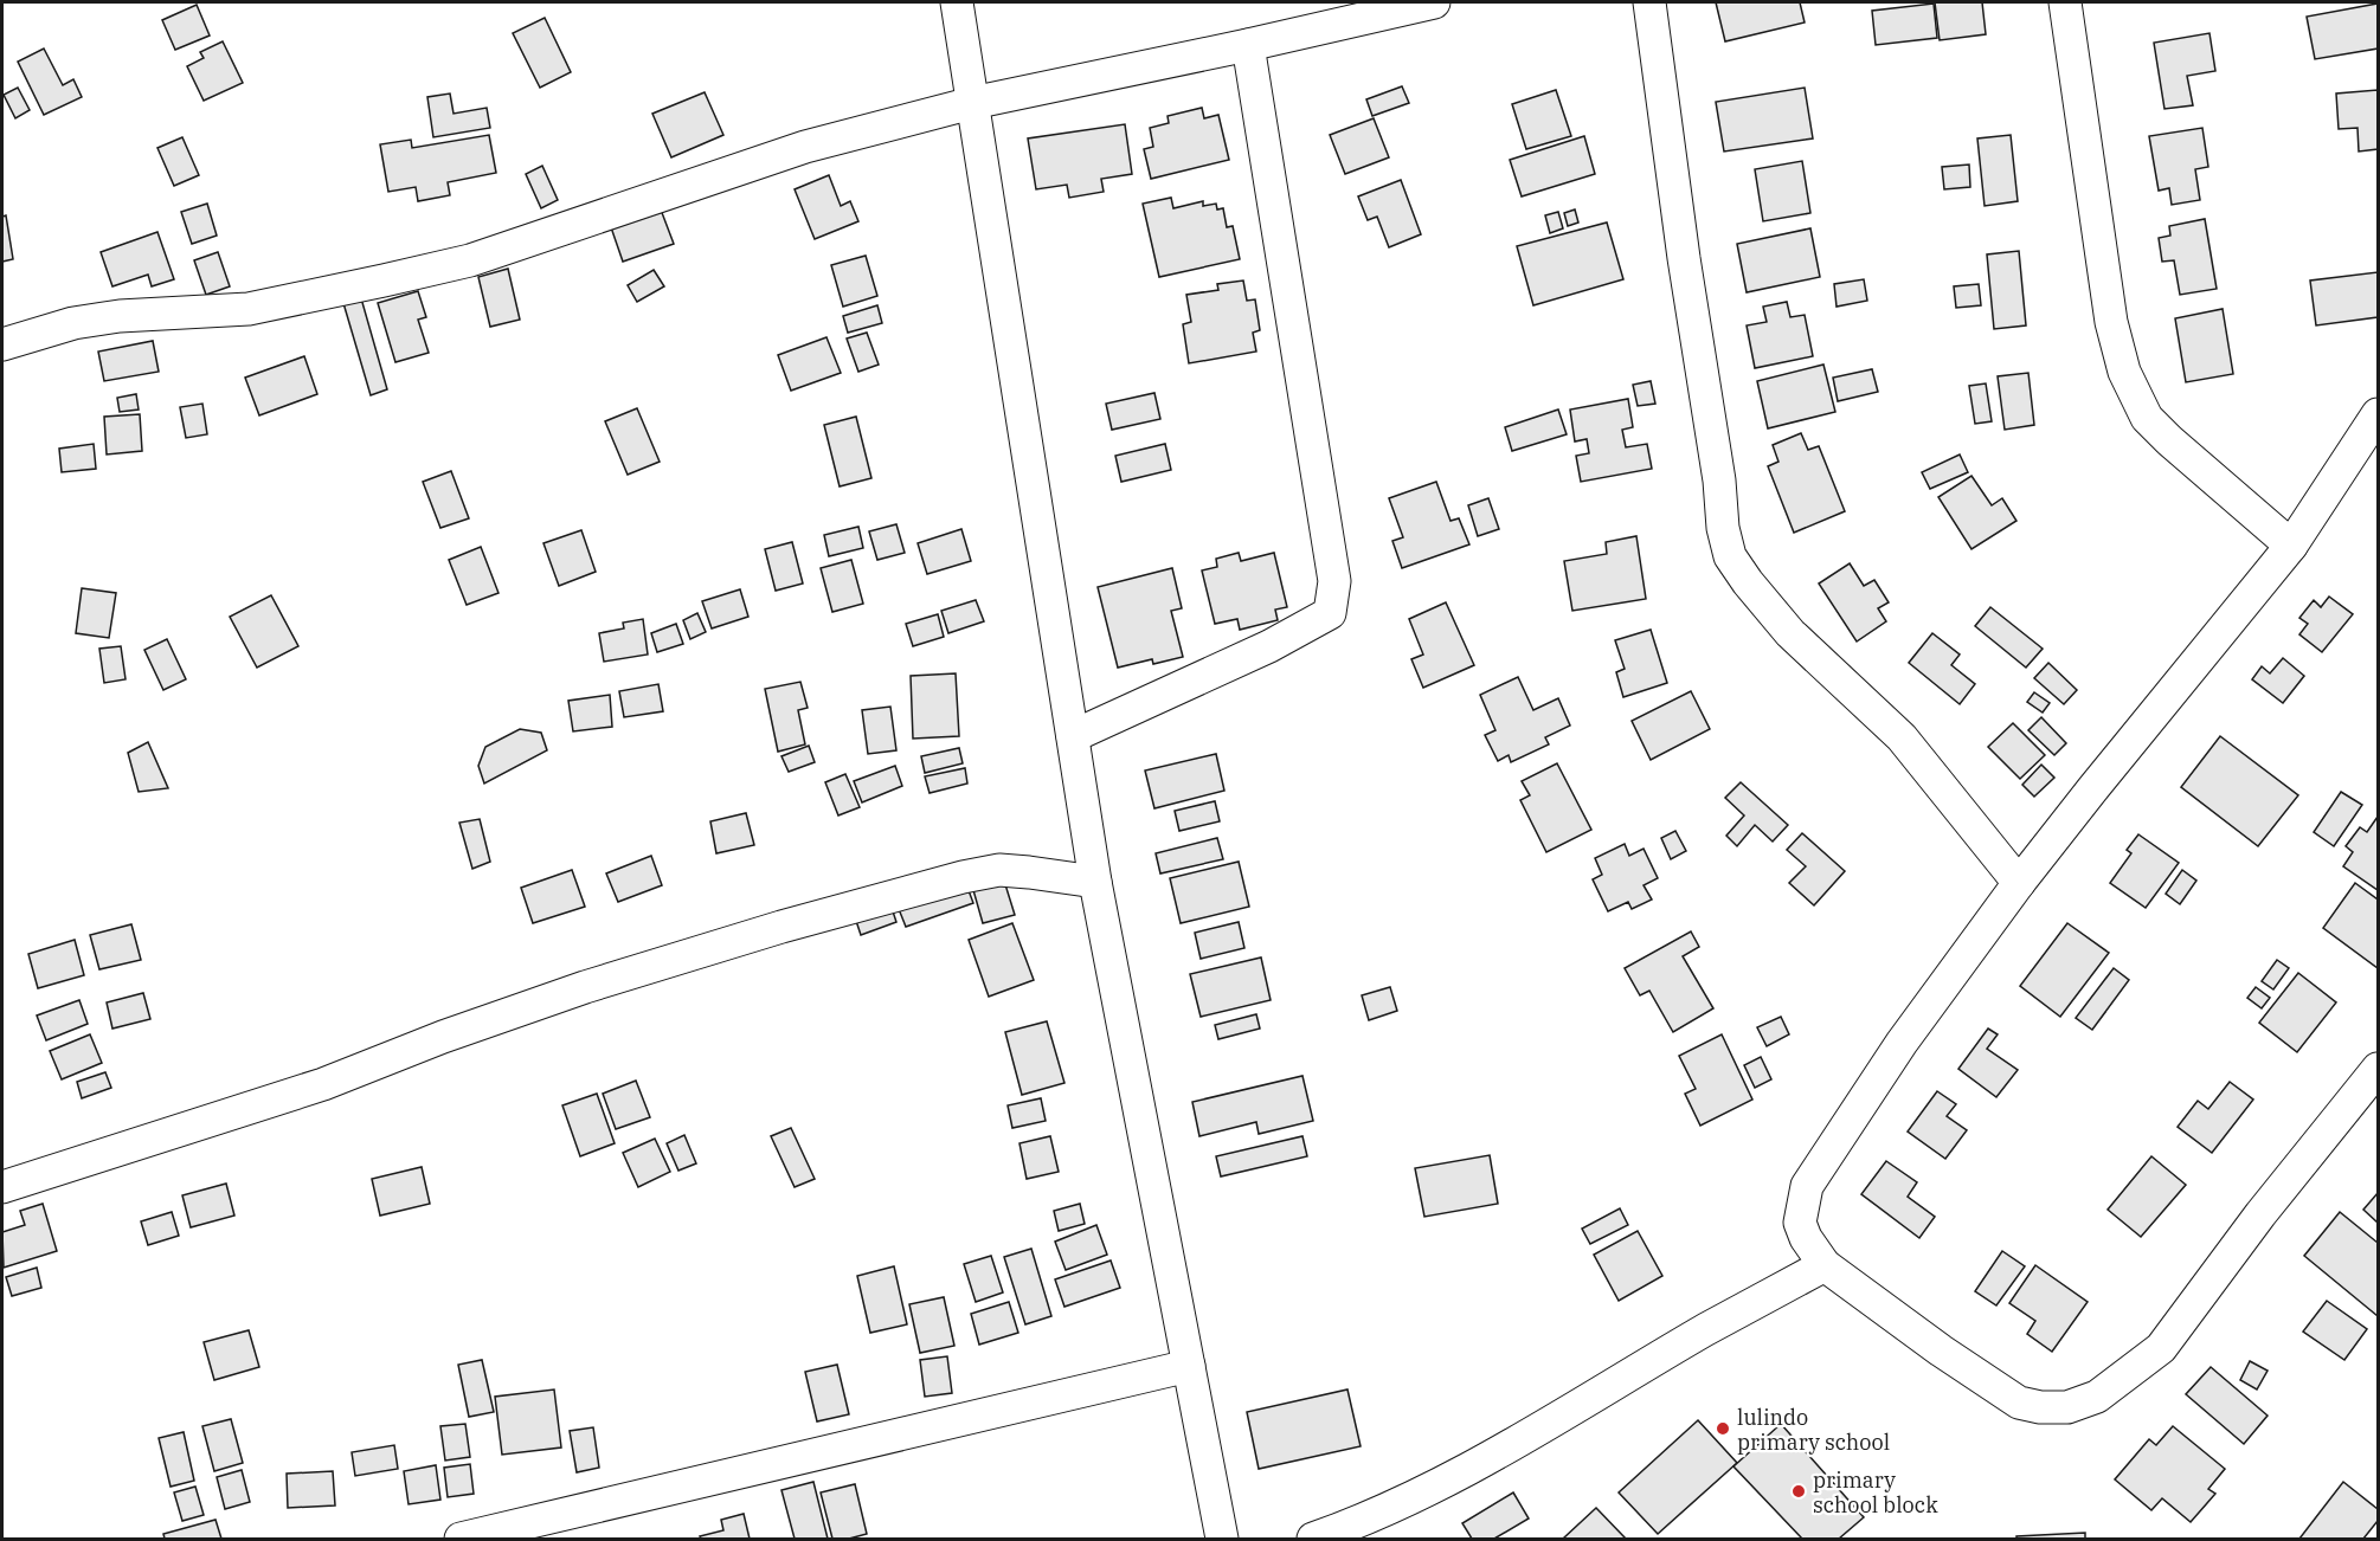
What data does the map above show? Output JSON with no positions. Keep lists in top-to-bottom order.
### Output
{
  "places": ["lulindo primary school", "primary school block"]
}
